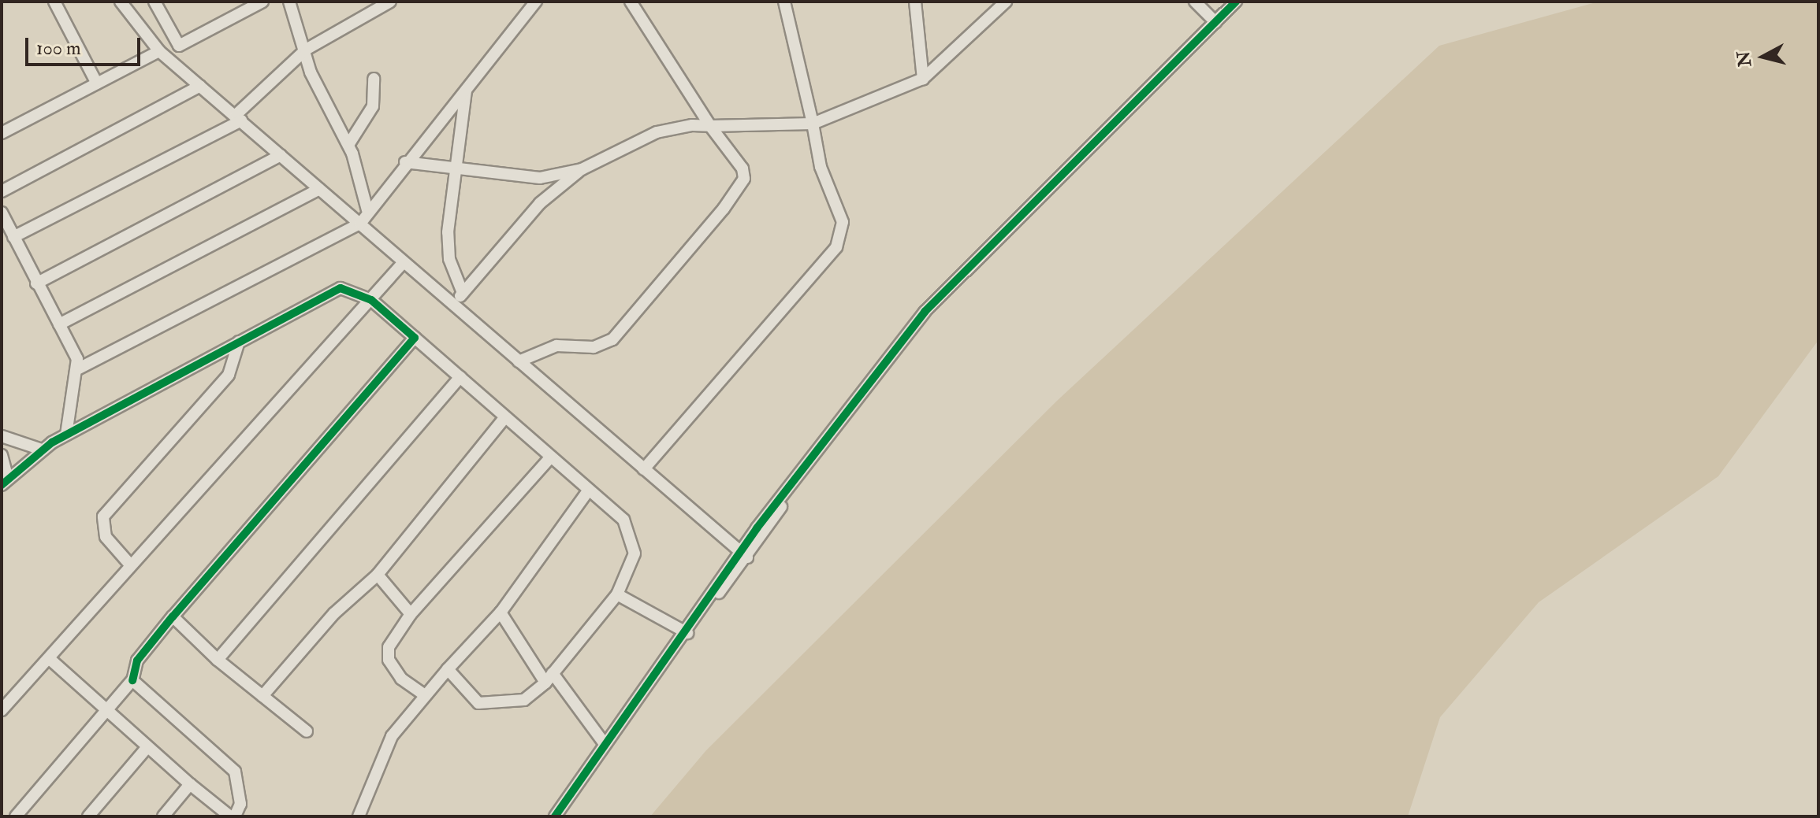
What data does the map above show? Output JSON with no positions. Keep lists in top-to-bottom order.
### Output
{
  "scale_bar": "100 m",
  "north": "left"
}
